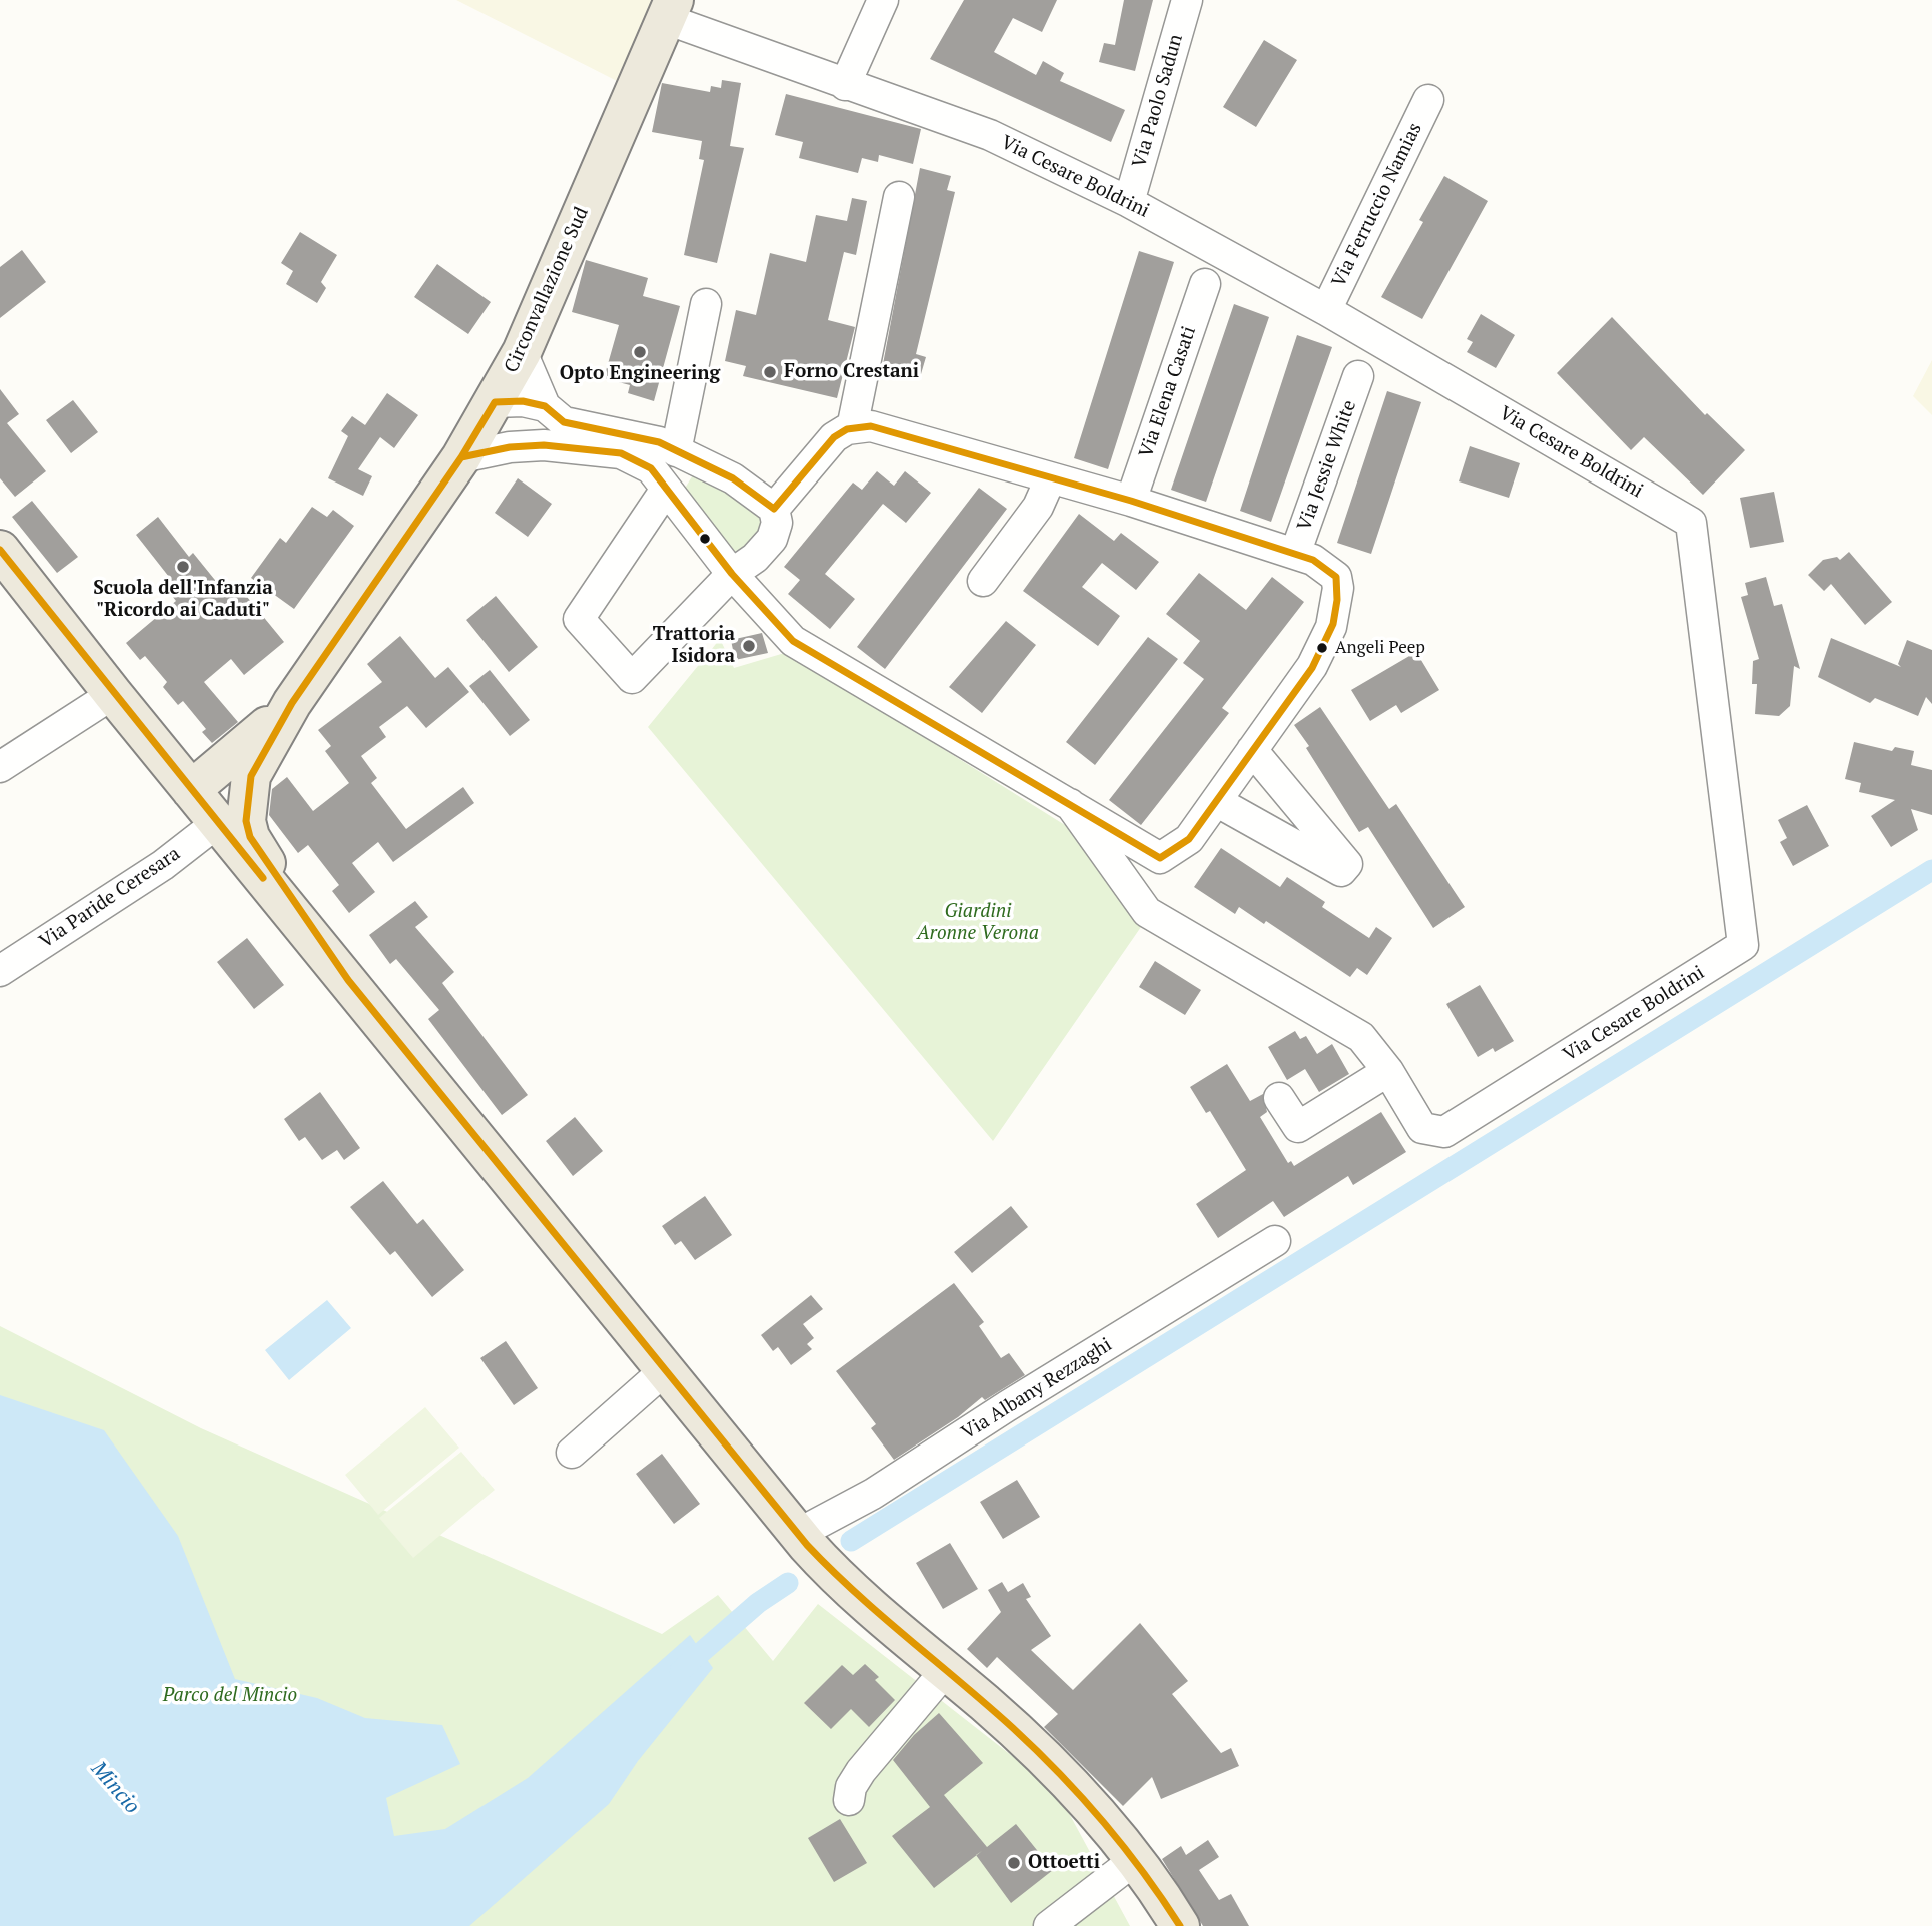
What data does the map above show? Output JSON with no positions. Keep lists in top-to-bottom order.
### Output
{
  "streets": {
    "main road": ["Circonvallazione Sud"],
    "street": [
      "Via Paolo Sadun",
      "Via Cesare Boldrini",
      "Via Ferruccio Namias",
      "Via Elena Casati",
      "Via Jessie White",
      "Via Paride Ceresara",
      "Via Albany Rezzaghi"
    ]
  },
  "crossings": [
    ["Via Paolo Sadun", "Via Cesare Boldrini"],
    ["Via Cesare Boldrini", "Via Ferruccio Namias"],
    ["Via Cesare Boldrini", "Circonvallazione Sud"]
  ],
  "water": ["Mincio"],
  "parks": ["Giardini Aronne Verona", "Parco del Mincio"],
  "places": [
    "Opto Engineering",
    "Forno Crestani",
    "Scuola dell'Infanzia \"Ricordo ai Caduti\"",
    "Trattoria Isidora",
    "Angeli Peep",
    "Ottoetti"
  ]
}
